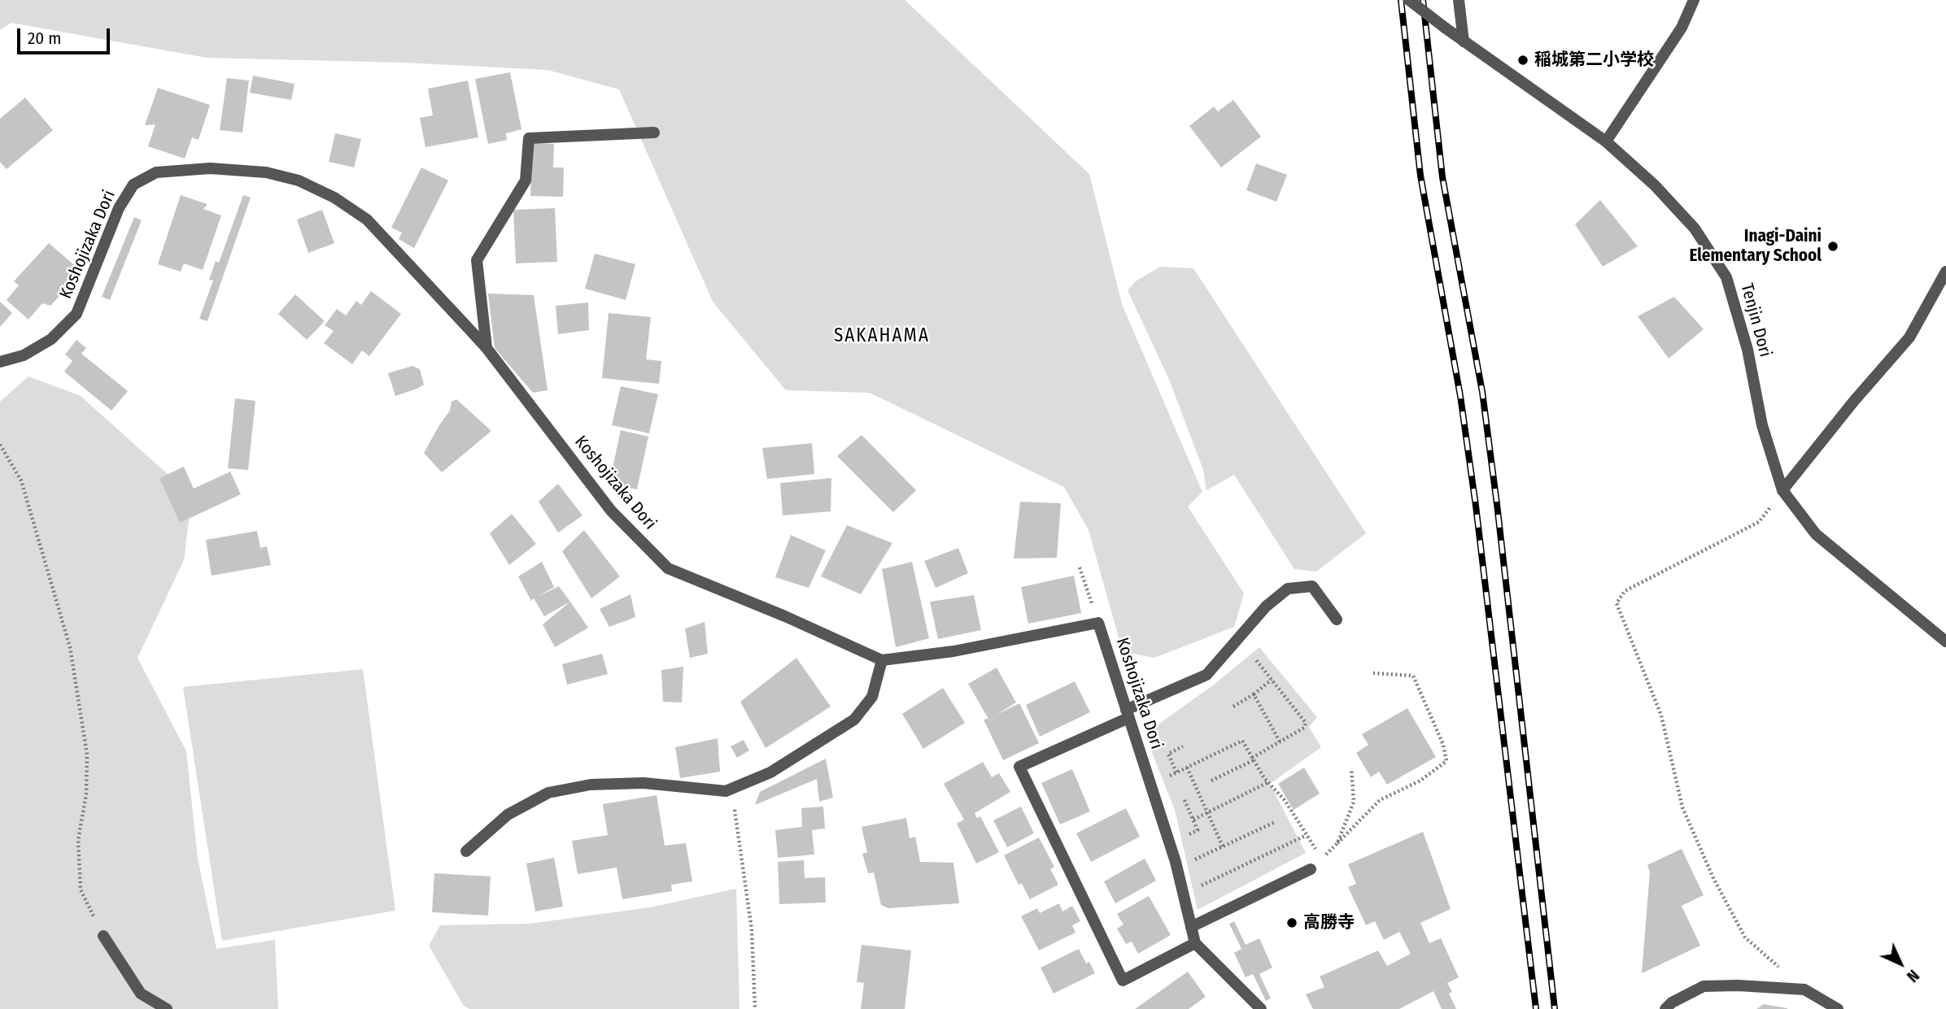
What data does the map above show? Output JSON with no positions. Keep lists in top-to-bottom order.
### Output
{
  "streets": {
    "street": ["Koshojizaka Dori", "Tenjin Dori"]
  },
  "districts": ["SAKAHAMA"],
  "places": ["稲城第二小学校", "Inagi-Daini Elementary School", "高勝寺"],
  "scale_bar": "20 m",
  "north": "bottom right"
}
